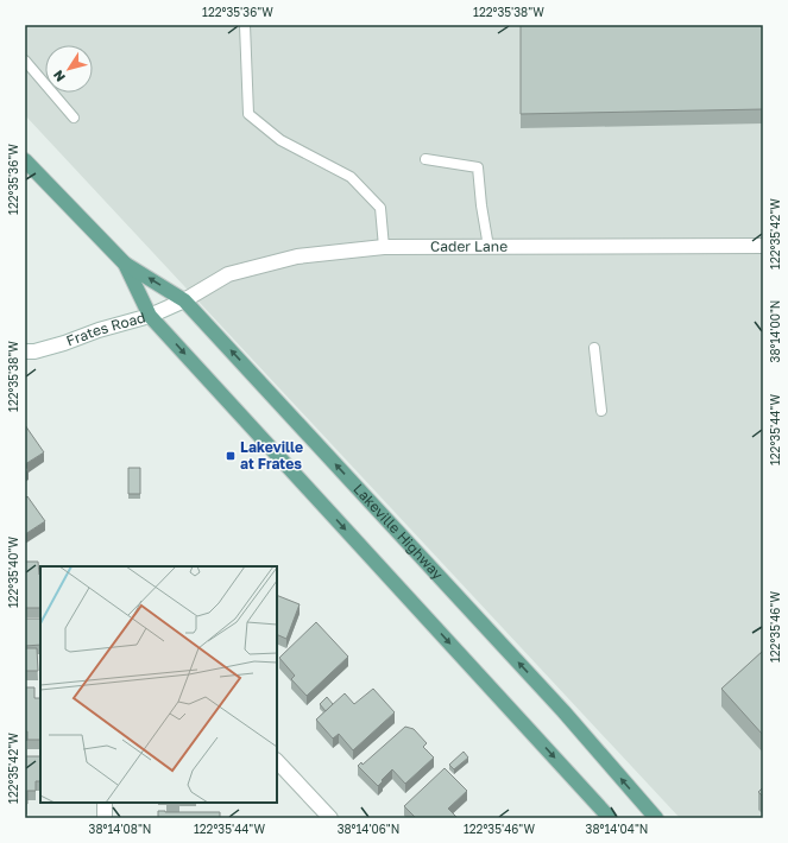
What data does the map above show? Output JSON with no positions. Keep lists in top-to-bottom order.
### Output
{
  "streets": {
    "main road": ["Lakeville Highway"],
    "street": ["Cader Lane", "Frates Road"]
  },
  "crossings": [
    ["Cader Lane", "Frates Road"],
    ["Cader Lane", "Lakeville Highway"],
    ["Frates Road", "Lakeville Highway"]
  ],
  "places": {
    "transit": ["Lakeville at Frates"]
  },
  "north": "bottom left",
  "coordinates": [
    "122°35'36\"W",
    "122°35'38\"W",
    "122°35'42\"W",
    "38°14'00\"N",
    "122°35'44\"W",
    "122°35'40\"W",
    "122°35'46\"W",
    "38°14'08\"N",
    "38°14'06\"N",
    "38°14'04\"N"
  ]
}
